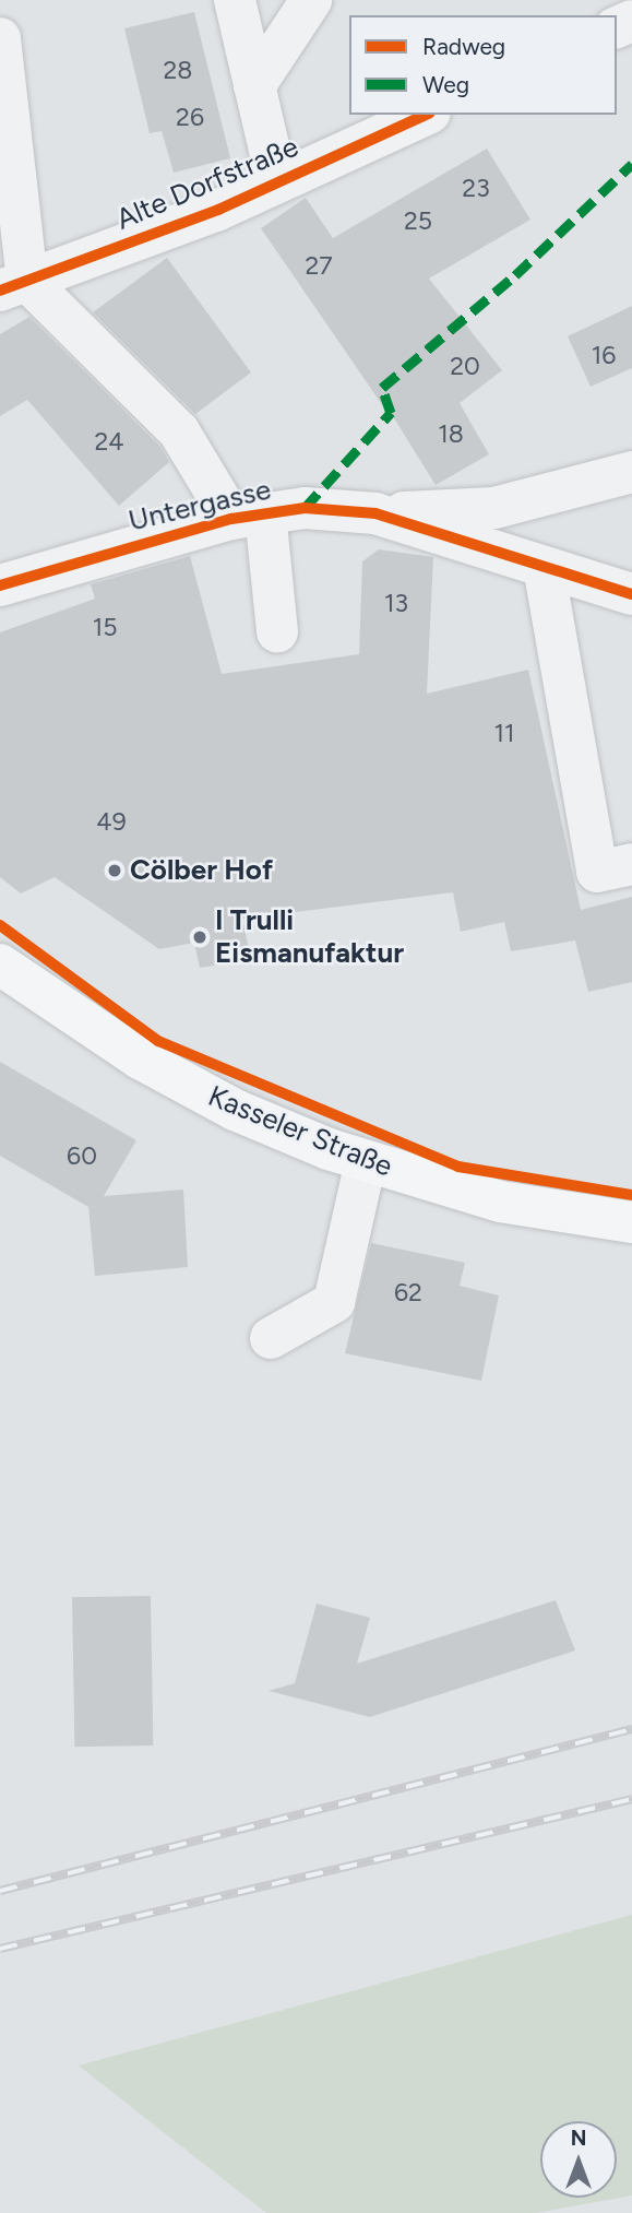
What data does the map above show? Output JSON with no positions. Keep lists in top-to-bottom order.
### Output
{
  "streets": {
    "main road": ["Kasseler Straße"],
    "street": ["Alte Dorfstraße", "Untergasse"]
  },
  "places": ["Cölber Hof", "I Trulli Eismanufaktur"],
  "house_numbers": [
    "28",
    "26",
    "23",
    "25",
    "27",
    "16",
    "20",
    "18",
    "24",
    "13",
    "15",
    "11",
    "49",
    "60",
    "62"
  ],
  "legend": ["Radweg", "Weg"],
  "north": "top"
}
